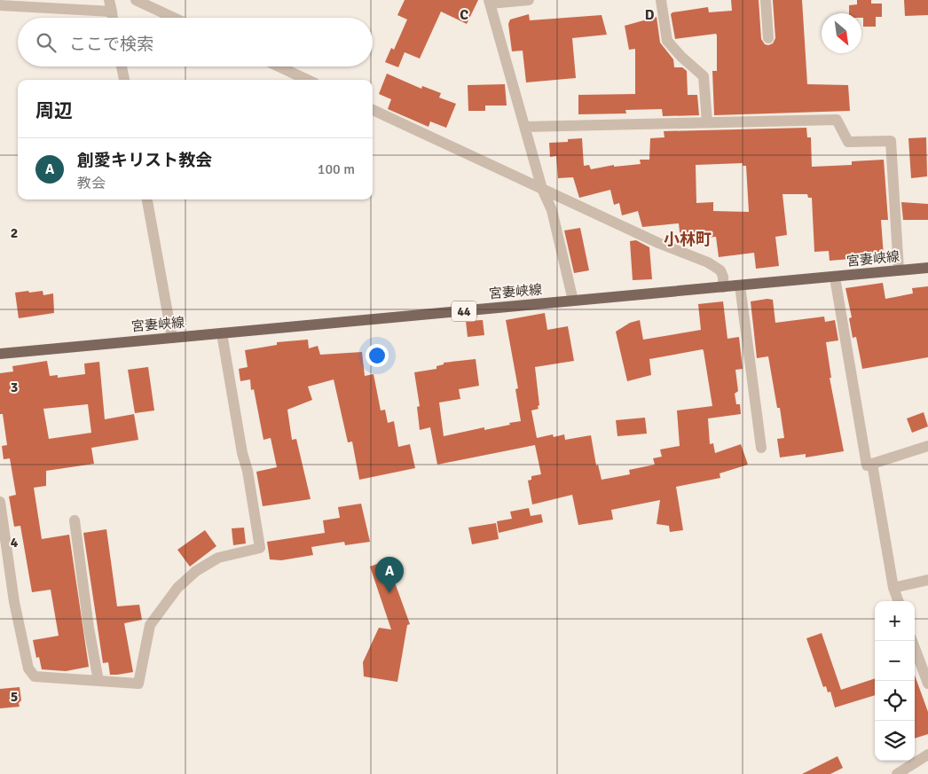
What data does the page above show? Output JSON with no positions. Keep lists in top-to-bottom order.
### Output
{
  "streets": {
    "main road": ["宮妻峡線", "44"]
  },
  "districts": ["小林町"],
  "north": "bottom right",
  "page": {
    "search": "ここで検索",
    "heading": "周辺",
    "list": [
      {
        "mark": "A",
        "name": "創愛キリスト教会",
        "note": "教会",
        "value": "100 m"
      }
    ],
    "pins": "A",
    "map_buttons": ["+", "−"]
  },
  "grid": {
    "columns": ["C", "D"],
    "rows": [
      "2",
      "3",
      "4",
      "5"
    ]
  }
}
